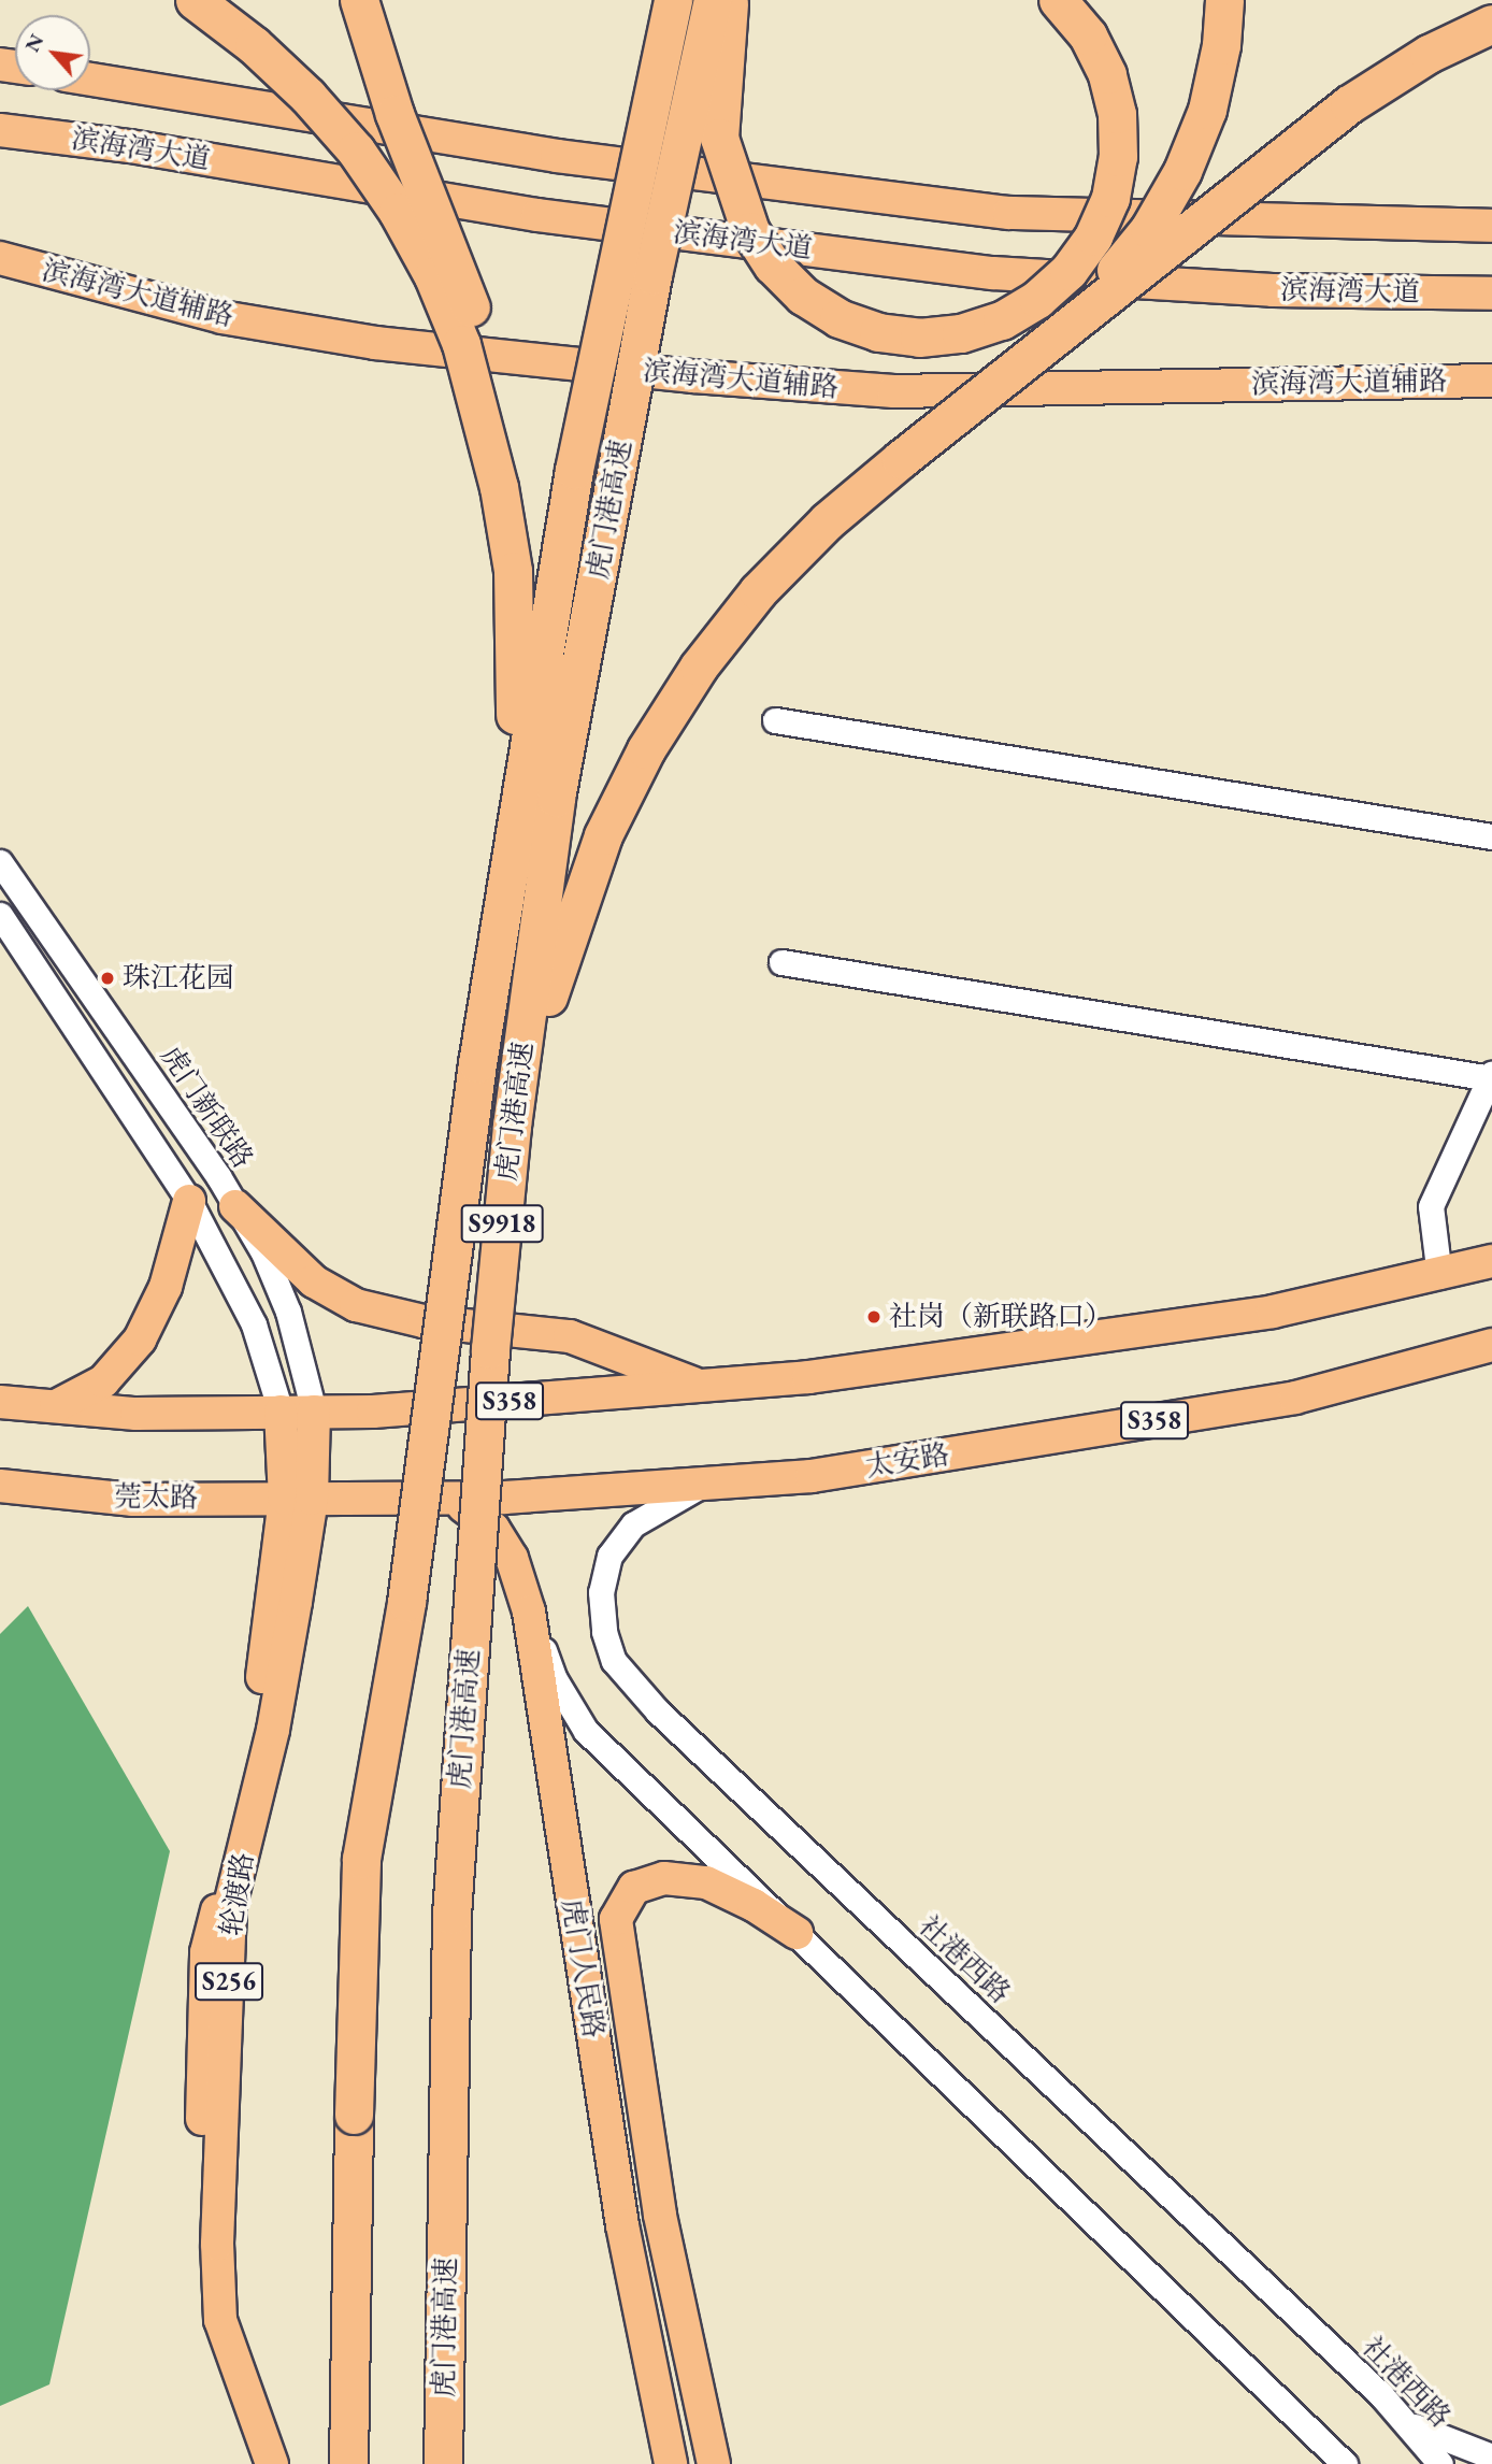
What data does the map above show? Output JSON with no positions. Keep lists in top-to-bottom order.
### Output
{
  "streets": {
    "highway": ["虎门港高速", "S9918"],
    "main road": [
      "滨海湾大道",
      "滨海湾大道辅路",
      "S358",
      "太安路",
      "莞太路",
      "轮渡路",
      "虎门人民路",
      "S256"
    ],
    "street": ["虎门新联路", "社港西路"]
  },
  "crossings": [
    ["虎门新联路", "S358"],
    ["虎门新联路", "轮渡路"],
    ["S358", "轮渡路"],
    ["太安路", "莞太路"],
    ["太安路", "轮渡路"],
    ["太安路", "社港西路"],
    ["太安路", "虎门人民路"],
    ["莞太路", "轮渡路"],
    ["轮渡路", "S256"]
  ],
  "places": ["珠江花园", "社岗（新联路口）"],
  "north": "top left"
}
